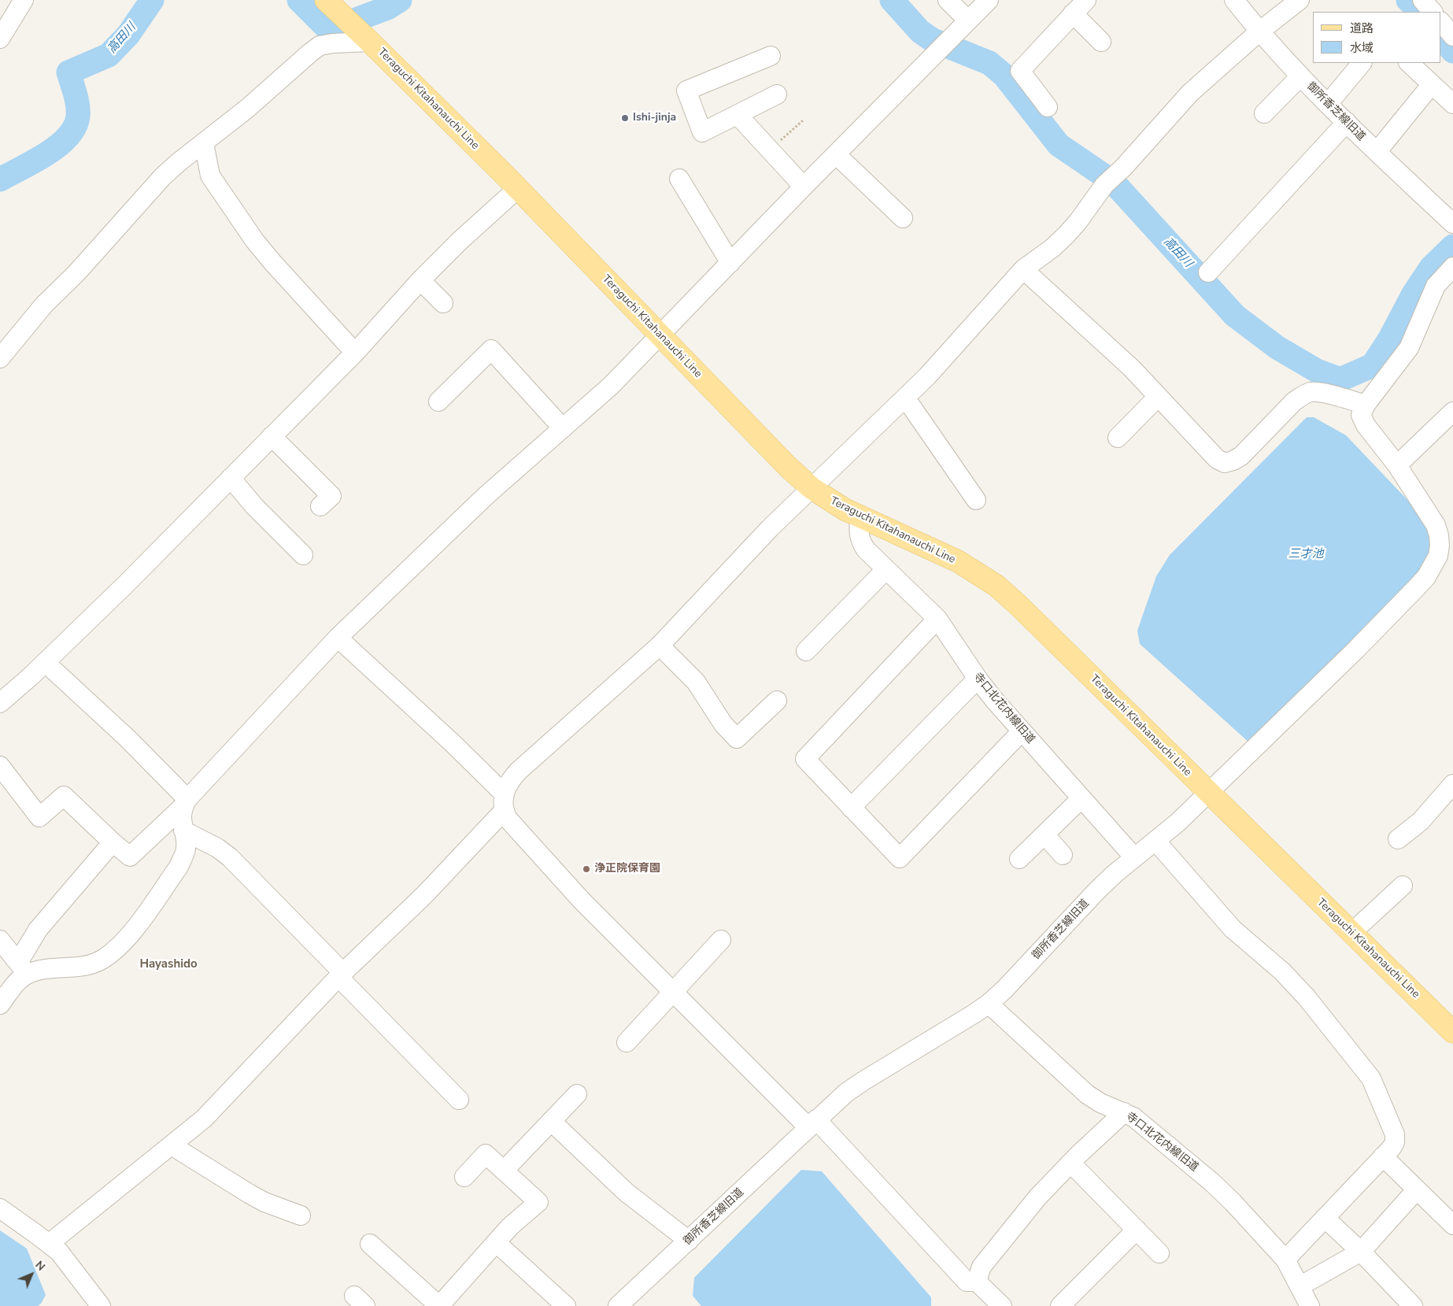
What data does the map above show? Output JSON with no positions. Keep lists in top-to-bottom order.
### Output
{
  "streets": {
    "main road": ["Teraguchi Kitahanauchi Line"],
    "street": ["御所香芝線旧道", "寺口北花内線旧道"]
  },
  "crossings": [
    ["Teraguchi Kitahanauchi Line", "御所香芝線旧道"],
    ["Teraguchi Kitahanauchi Line", "寺口北花内線旧道"],
    ["御所香芝線旧道", "寺口北花内線旧道"]
  ],
  "districts": ["Hayashido"],
  "water": ["高田川", "三才池"],
  "places": ["Ishi-jinja", "浄正院保育園"],
  "legend": ["道路", "水域"],
  "north": "top right"
}
